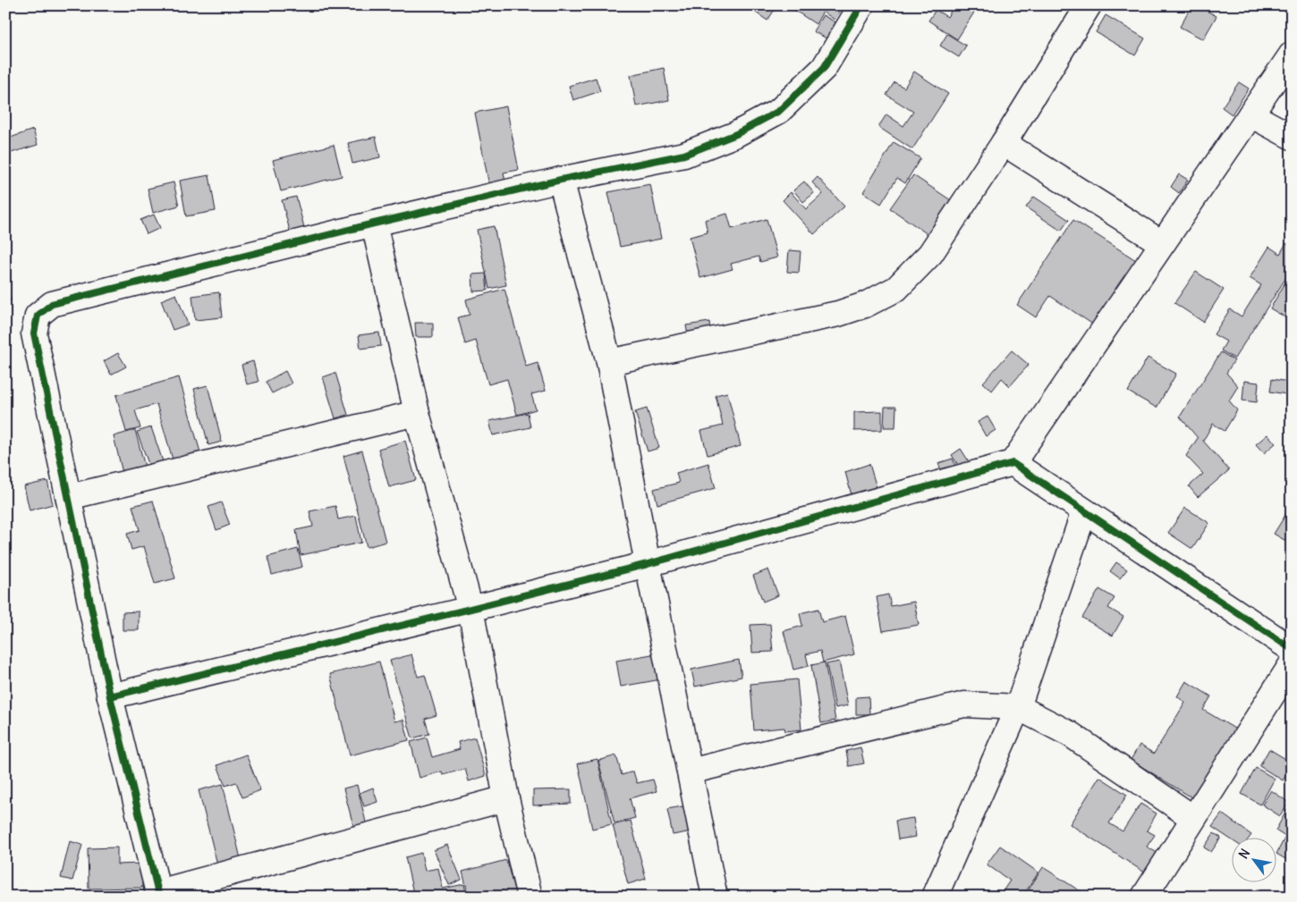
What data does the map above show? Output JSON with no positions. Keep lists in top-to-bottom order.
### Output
{
  "north": "top left"
}
